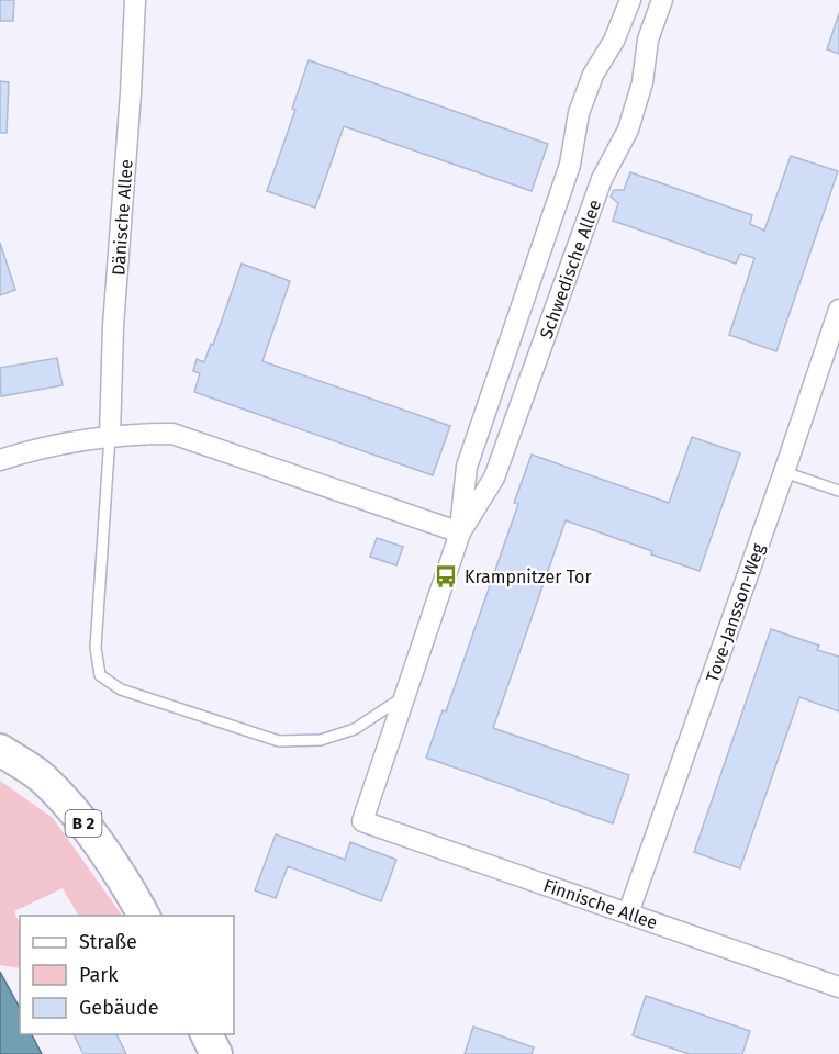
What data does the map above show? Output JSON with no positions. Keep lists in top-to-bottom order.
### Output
{
  "streets": {
    "main road": ["B 2"],
    "street": [
      "Dänische Allee",
      "Schwedische Allee",
      "Tove-Jansson-Weg",
      "Finnische Allee"
    ]
  },
  "crossings": [
    ["Schwedische Allee", "Finnische Allee"],
    ["Tove-Jansson-Weg", "Finnische Allee"]
  ],
  "places": {
    "bus stop": ["Krampnitzer Tor"]
  },
  "legend": ["Straße", "Park", "Gebäude"]
}
